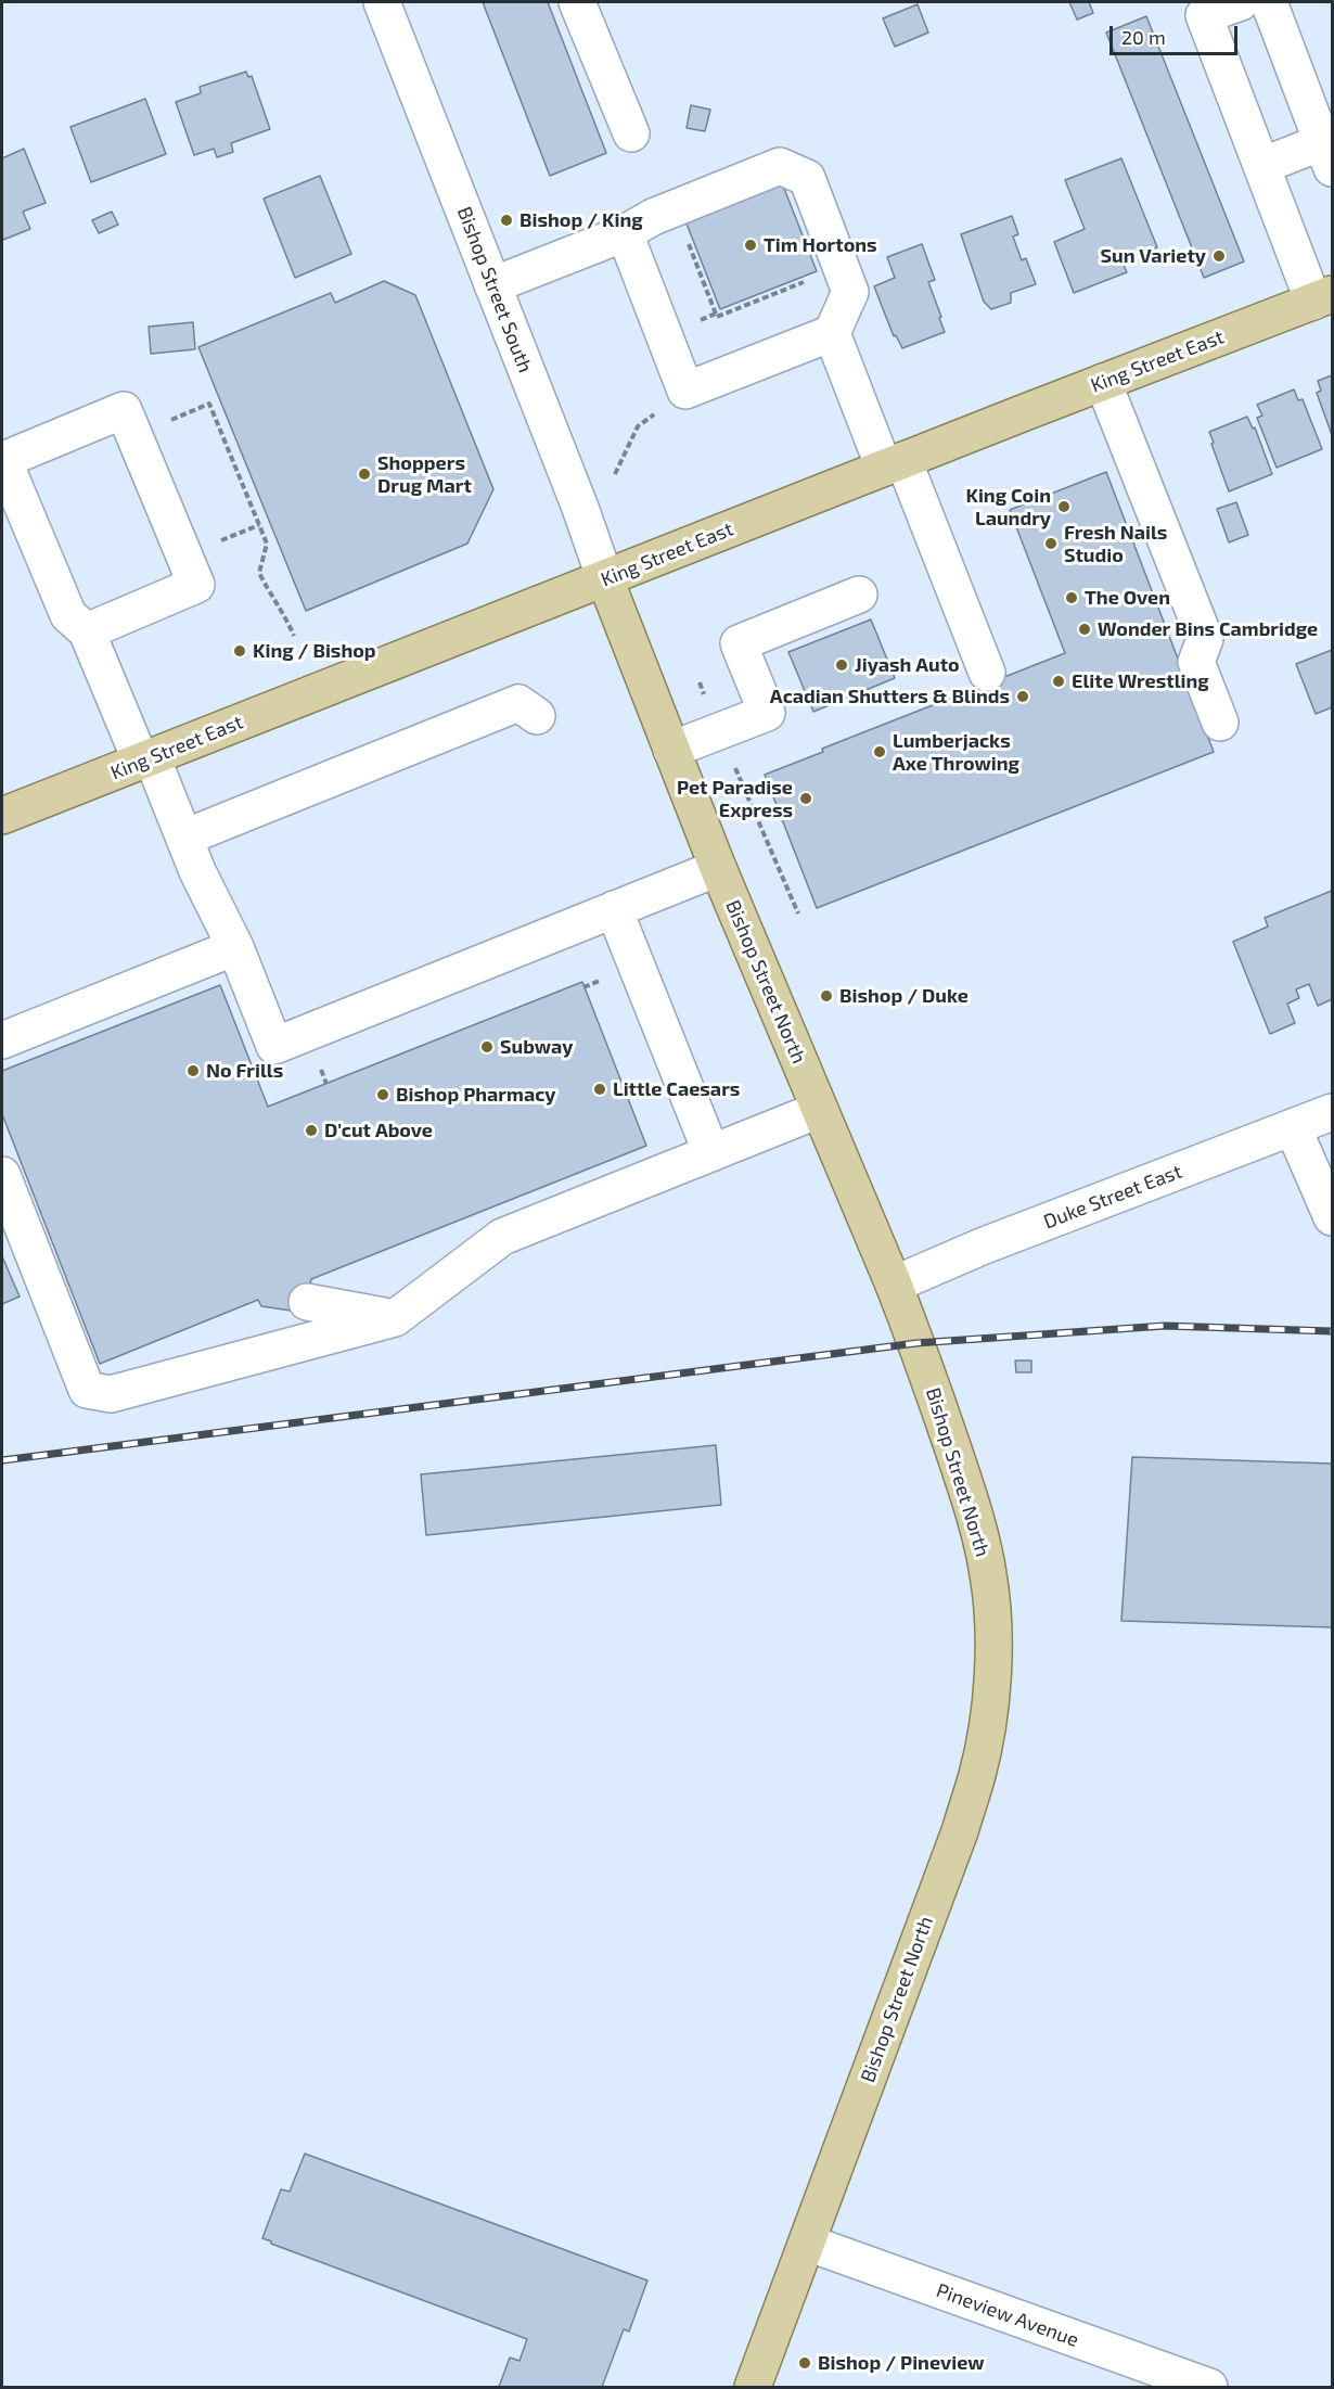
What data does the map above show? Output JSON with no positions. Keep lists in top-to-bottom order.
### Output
{
  "streets": {
    "main road": ["King Street East", "Bishop Street North"],
    "street": ["Bishop Street South", "Duke Street East", "Pineview Avenue"]
  },
  "crossings": [
    ["Bishop Street South", "King Street East"],
    ["Bishop Street South", "Bishop Street North"],
    ["King Street East", "Bishop Street North"],
    ["Bishop Street North", "Duke Street East"],
    ["Bishop Street North", "Pineview Avenue"]
  ],
  "places": [
    "Bishop / King",
    "Tim Hortons",
    "Sun Variety",
    "Shoppers Drug Mart",
    "King Coin Laundry",
    "Fresh Nails Studio",
    "The Oven",
    "Wonder Bins Cambridge",
    "King / Bishop",
    "Jiyash Auto",
    "Elite Wrestling",
    "Acadian Shutters & Blinds",
    "Lumberjacks Axe Throwing",
    "Pet Paradise Express",
    "Bishop / Duke",
    "Subway",
    "No Frills",
    "Little Caesars",
    "Bishop Pharmacy",
    "D'cut Above",
    "Bishop / Pineview"
  ],
  "scale_bar": "20 m"
}
